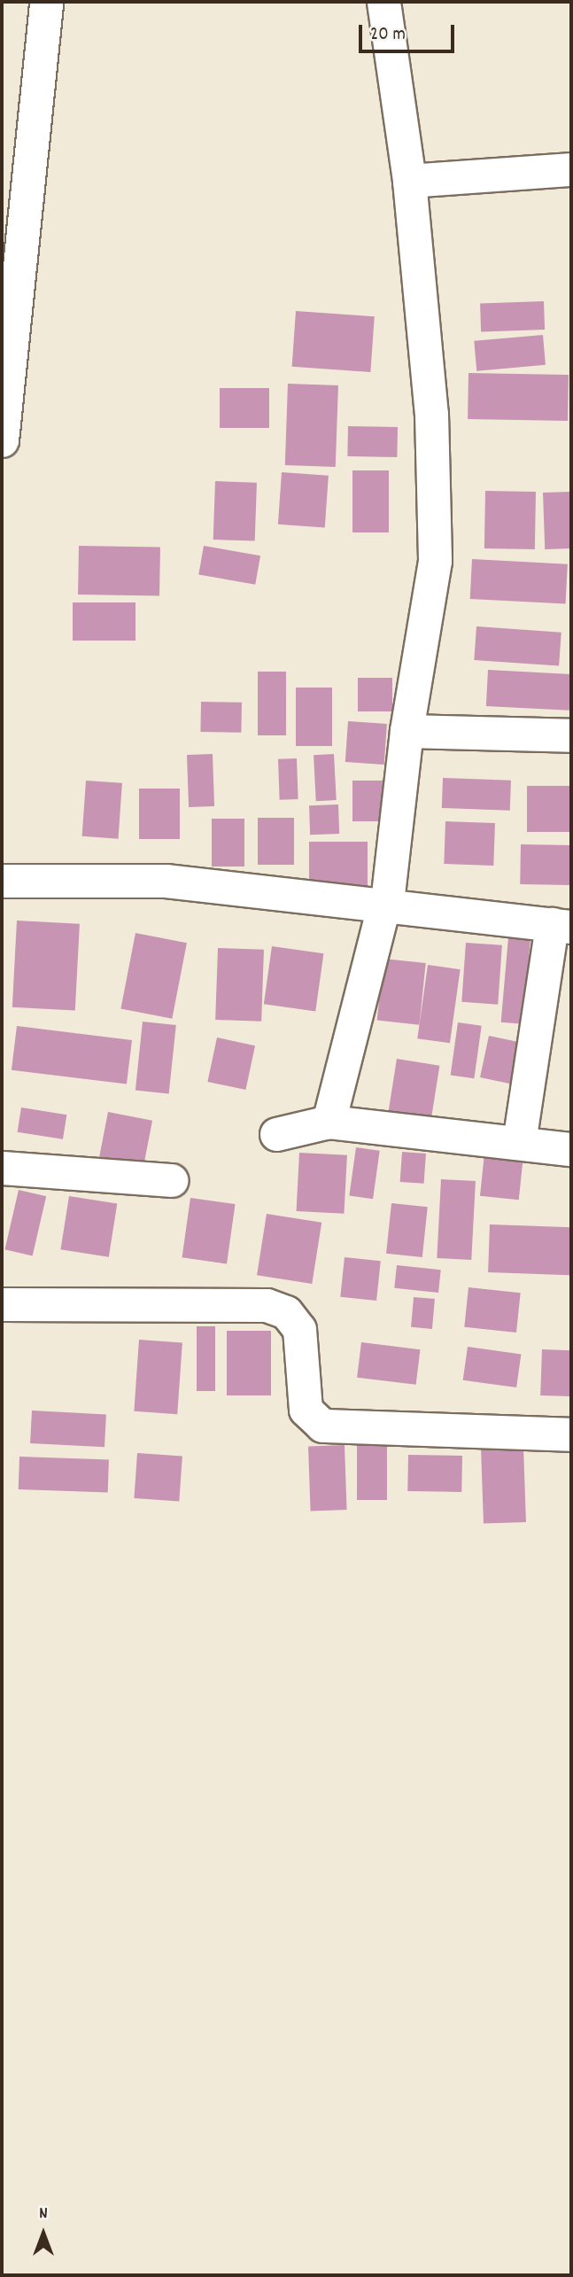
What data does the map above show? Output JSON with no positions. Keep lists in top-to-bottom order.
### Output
{
  "scale_bar": "20 m",
  "north": "top"
}
